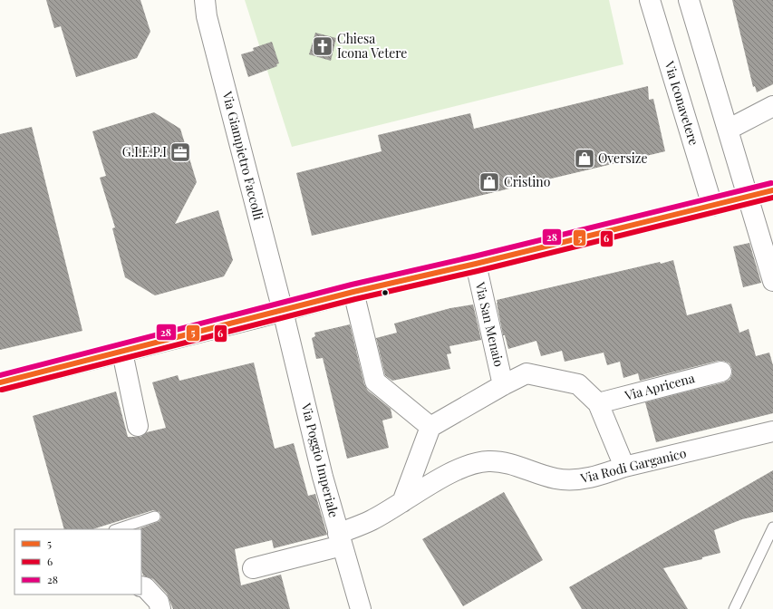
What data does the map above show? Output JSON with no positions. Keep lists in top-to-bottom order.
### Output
{
  "streets": {
    "street": [
      "Via Iconavetere",
      "Via Giampietro Faccolli",
      "Via San Menaio",
      "Via Apricena",
      "Via Poggio Imperiale",
      "Via Rodi Garganico"
    ]
  },
  "crossings": [
    ["Via Giampietro Faccolli", "Via Poggio Imperiale"],
    ["Via Poggio Imperiale", "Via Rodi Garganico"]
  ],
  "places": {
    "church": ["Chiesa Icona Vetere"],
    "office": ["G.I.E.P.I"],
    "shop": ["Oversize", "Cristino"]
  },
  "lines": ["transit line 28", "transit line 5", "transit line 6"],
  "legend": ["5", "6", "28"]
}
